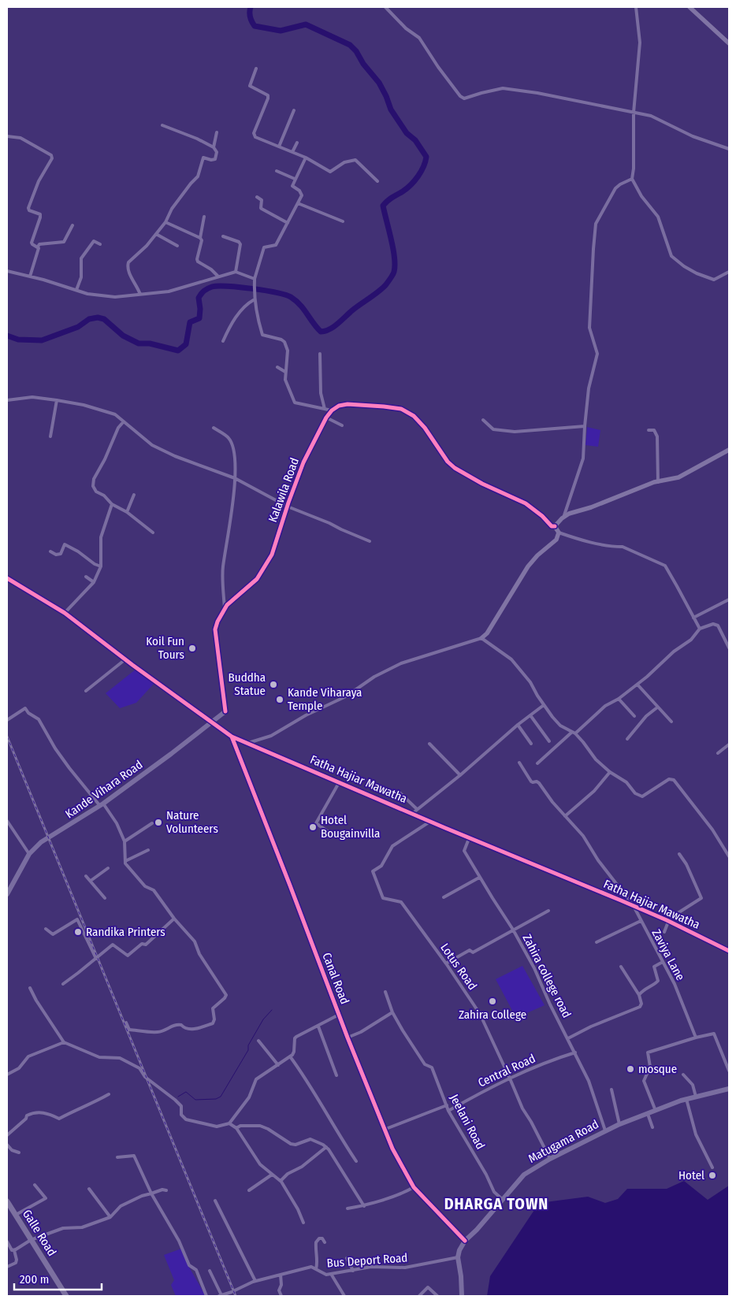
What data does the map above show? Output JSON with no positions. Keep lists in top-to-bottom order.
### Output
{
  "streets": {
    "highway": ["Galle Road"],
    "main road": ["Kande Vihara Road", "Matugama Road"],
    "street": [
      "Kalawila Road",
      "Fatha Hajiar Mawatha",
      "Zaviya Lane",
      "Lotus Road",
      "Zahira college road",
      "Canal Road",
      "Central Road",
      "Jeelani Road",
      "Bus Deport Road"
    ]
  },
  "crossings": [
    ["Kalawila Road", "Kande Vihara Road"],
    ["Fatha Hajiar Mawatha", "Kande Vihara Road"],
    ["Fatha Hajiar Mawatha", "Zaviya Lane"],
    ["Fatha Hajiar Mawatha", "Lotus Road"],
    ["Fatha Hajiar Mawatha", "Zahira college road"],
    ["Fatha Hajiar Mawatha", "Canal Road"],
    ["Lotus Road", "Central Road"],
    ["Lotus Road", "Matugama Road"],
    ["Zahira college road", "Central Road"],
    ["Zahira college road", "Matugama Road"],
    ["Canal Road", "Matugama Road"],
    ["Central Road", "Jeelani Road"],
    ["Jeelani Road", "Matugama Road"],
    ["Matugama Road", "Bus Deport Road"]
  ],
  "districts": ["DHARGA TOWN"],
  "places": [
    "Koil Fun Tours",
    "Buddha Statue",
    "Kande Viharaya Temple",
    "Nature Volunteers",
    "Hotel Bougainvilla",
    "Randika Printers",
    "Zahira College",
    "mosque",
    "Hotel"
  ],
  "scale_bar": "200 m"
}
